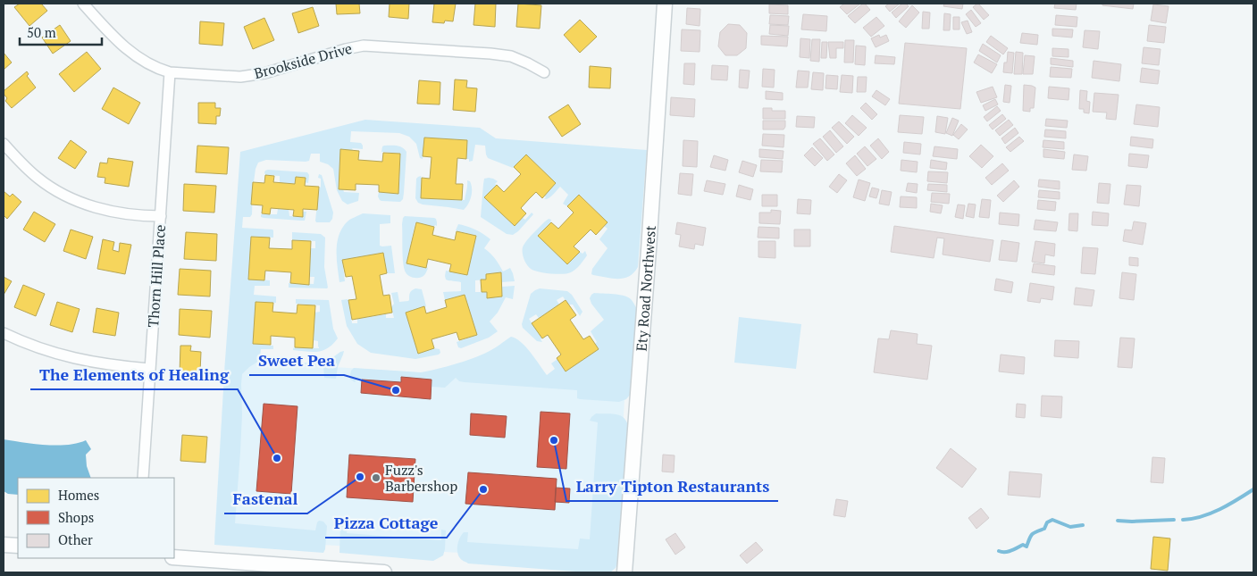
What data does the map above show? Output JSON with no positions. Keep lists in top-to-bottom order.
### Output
{
  "streets": {
    "street": ["Brookside Drive", "Thorn Hill Place", "Ety Road Northwest"]
  },
  "crossings": [
    ["Brookside Drive", "Thorn Hill Place"]
  ],
  "places": [
    "Sweet Pea",
    "Larry Tipton Restaurants",
    "The Elements of Healing",
    "Fastenal",
    "Fuzz's Barbershop",
    "Pizza Cottage"
  ],
  "legend": ["Homes", "Shops", "Other"],
  "scale_bar": "50 m"
}
